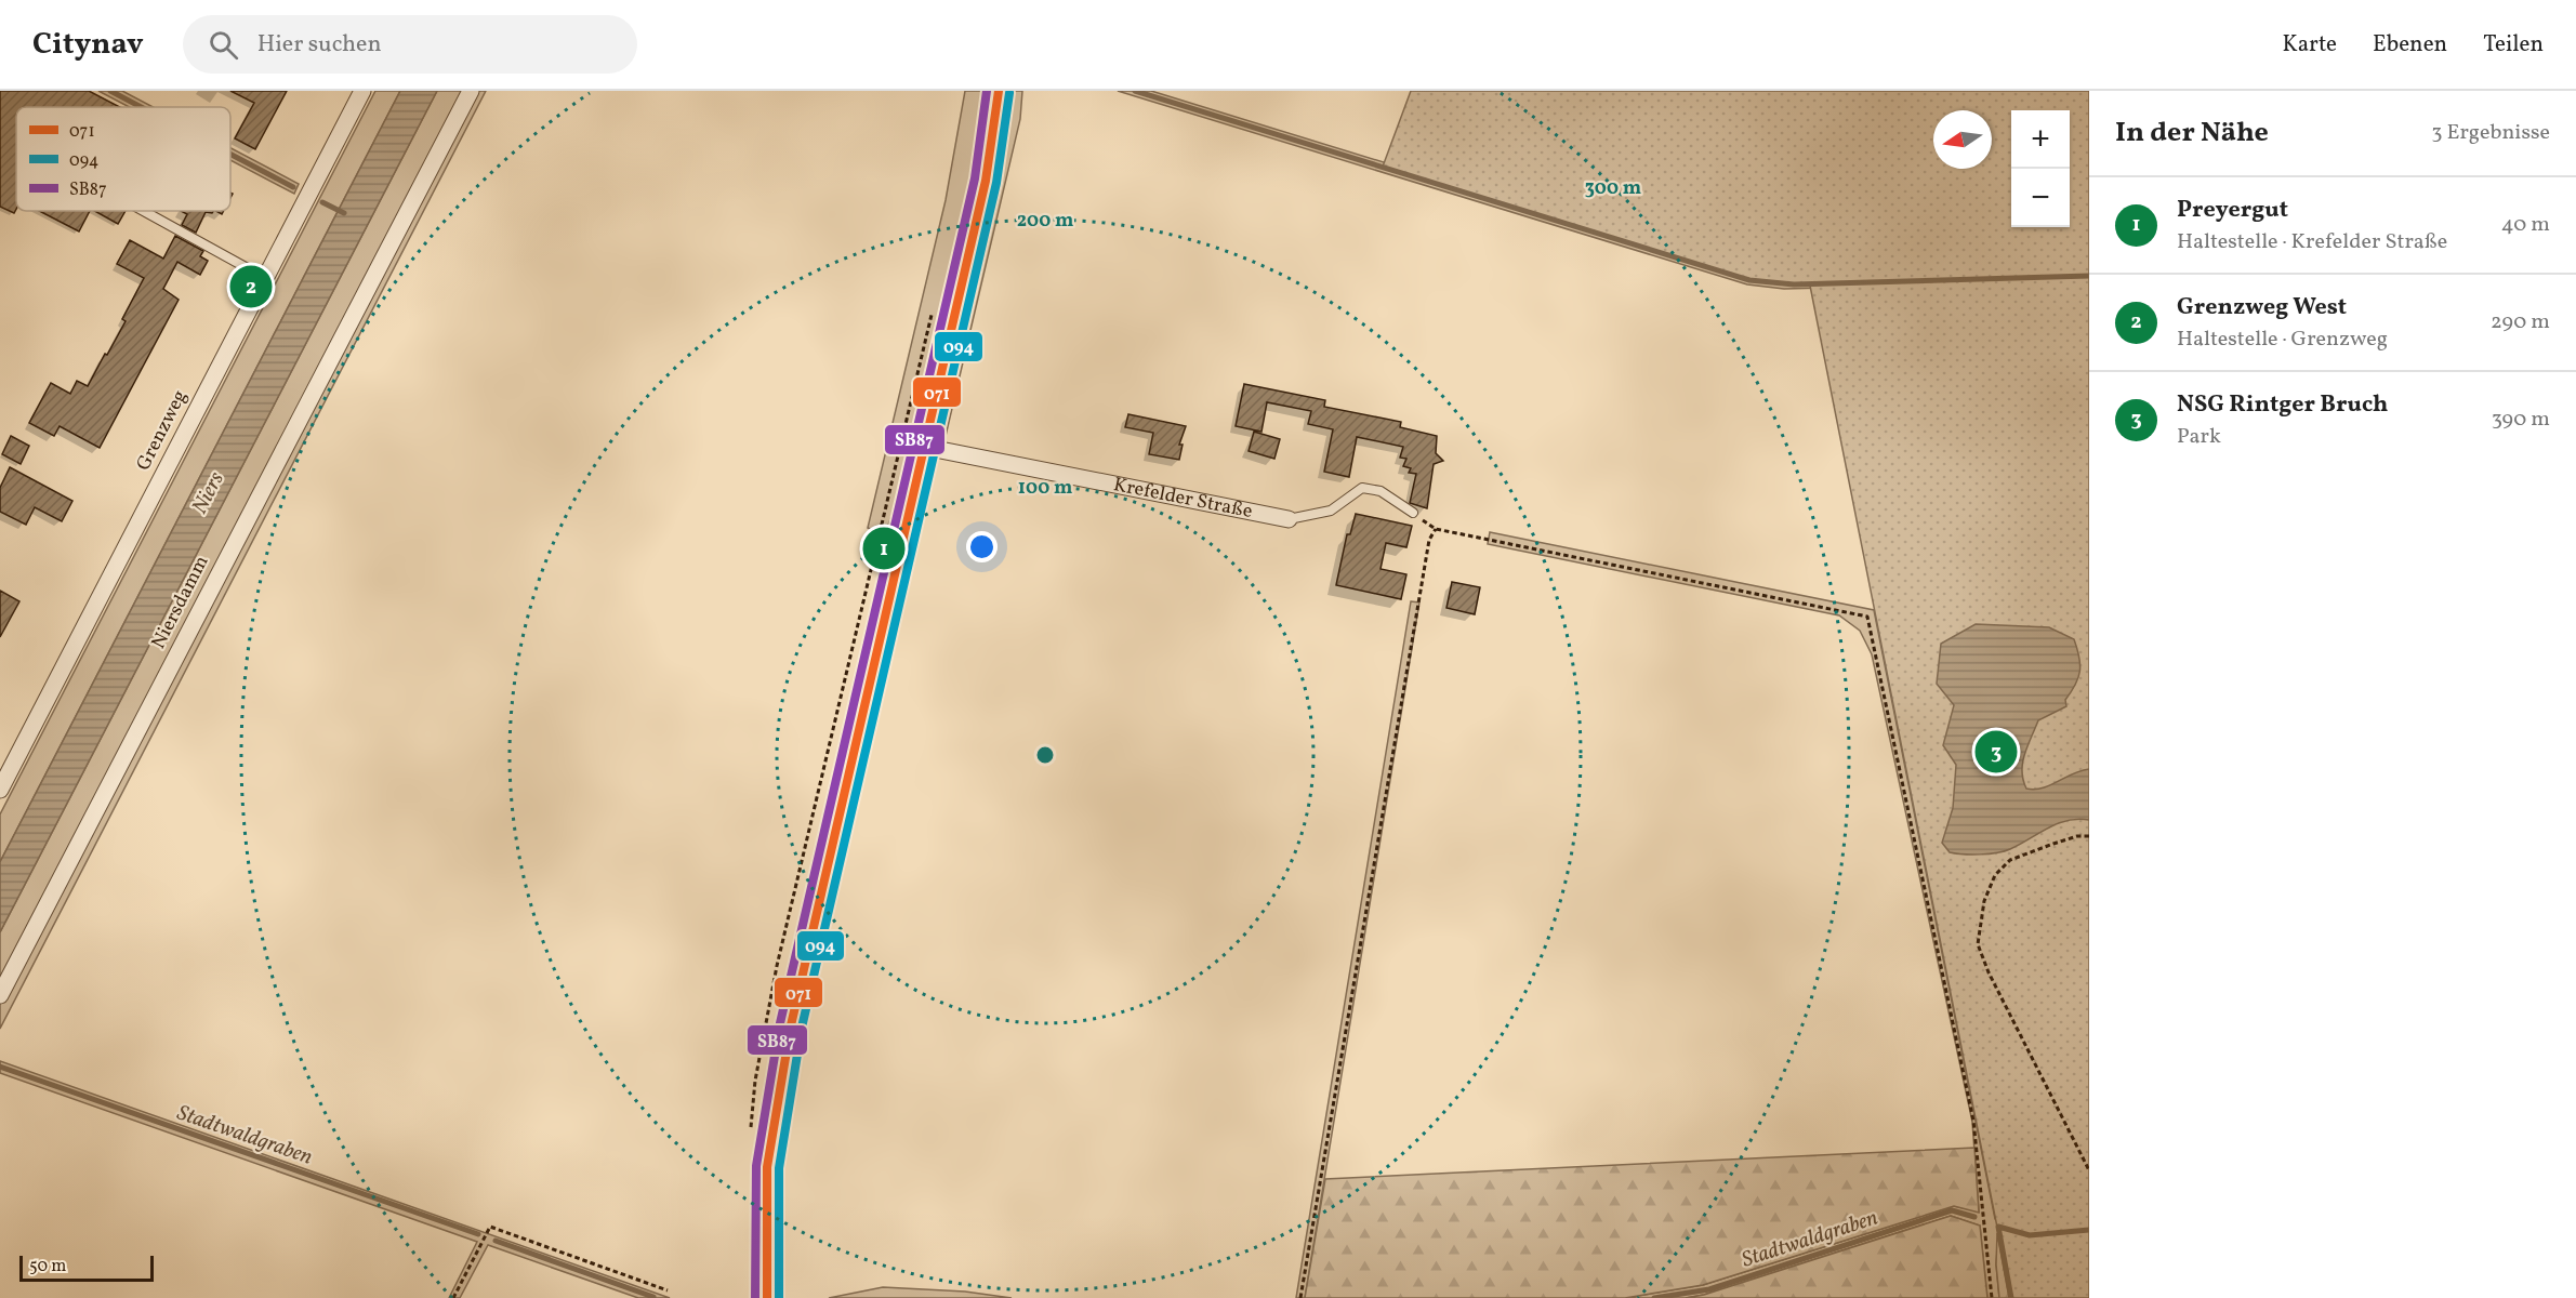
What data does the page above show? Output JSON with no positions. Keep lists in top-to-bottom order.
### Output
{
  "streets": {
    "street": ["Grenzweg", "Krefelder Straße", "Niersdamm"]
  },
  "water": ["Niers", "Stadtwaldgraben"],
  "lines": ["transit line 071", "transit line SB87", "transit line 094"],
  "legend": ["071", "094", "SB87"],
  "scale_bar": "50 m",
  "north": "left",
  "page": {
    "header": "Citynav",
    "search": "Hier suchen",
    "nav": ["Karte", "Ebenen", "Teilen"],
    "heading": ["In der Nähe", "3 Ergebnisse"],
    "map_buttons": ["+", "−"],
    "list": [
      {
        "mark": "1",
        "name": "Preyergut",
        "note": "Haltestelle · Krefelder Straße",
        "value": "40 m"
      },
      {
        "mark": "2",
        "name": "Grenzweg West",
        "note": "Haltestelle · Grenzweg",
        "value": "290 m"
      },
      {
        "mark": "3",
        "name": "NSG Rintger Bruch",
        "note": "Park",
        "value": "390 m"
      }
    ],
    "pins": ["2", "1", "3"],
    "scale": "50 m"
  },
  "rings": ["300 m", "200 m", "100 m"]
}
